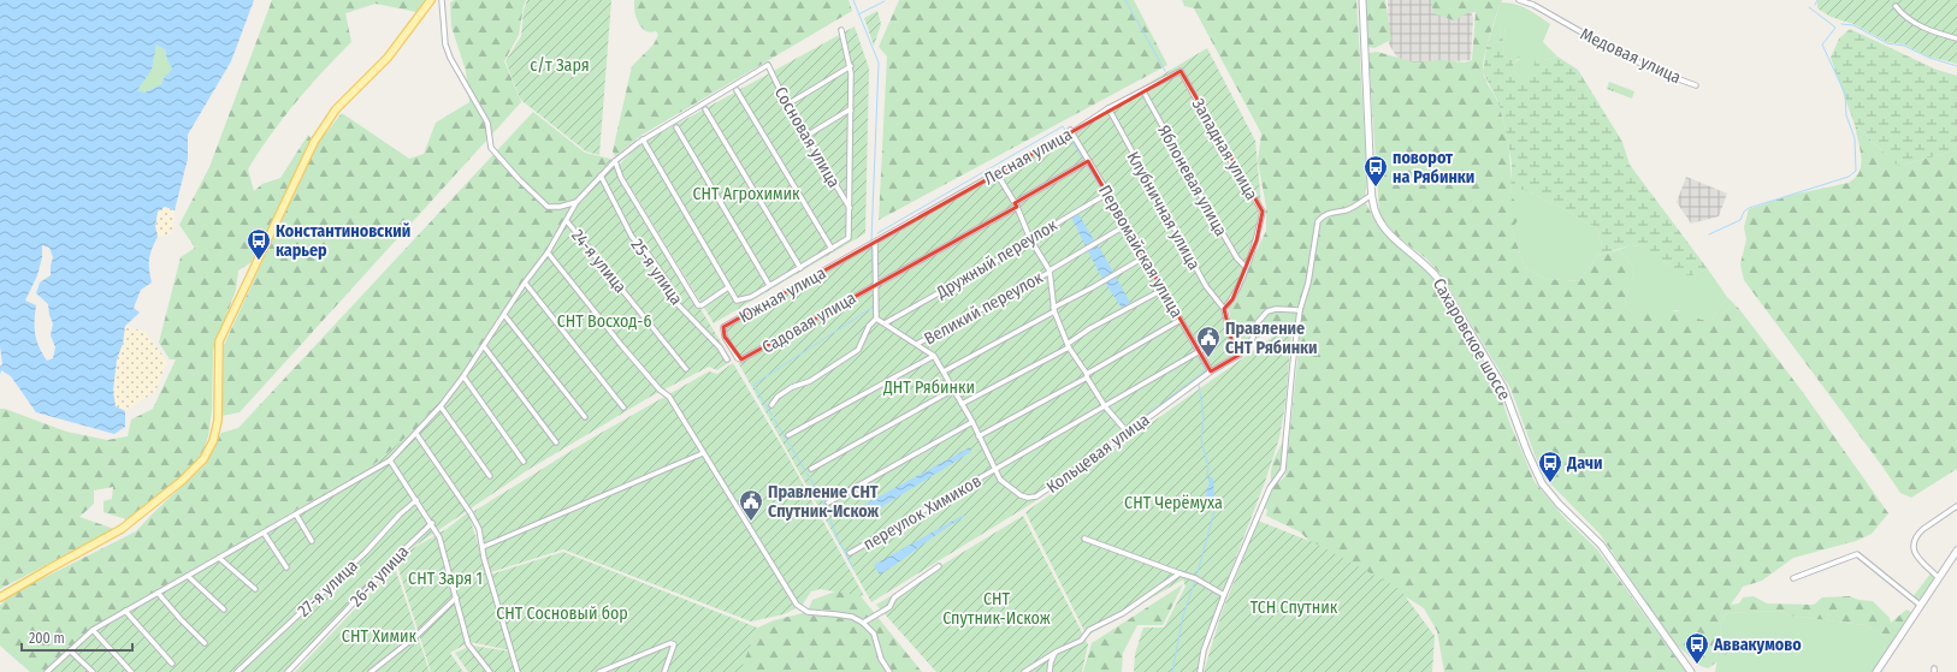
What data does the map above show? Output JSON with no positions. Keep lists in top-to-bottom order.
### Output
{
  "streets": {
    "main road": ["Сахаровское шоссе"],
    "street": [
      "Медовая улица",
      "Сосновая улица",
      "Западная улица",
      "Лесная улица",
      "Яблоневая улица",
      "Клубничная улица",
      "Первомайская улица",
      "Дружный переулок",
      "24-я улица",
      "25-я улица",
      "Южная улица",
      "Великий переулок",
      "Садовая улица",
      "Кольцевая улица",
      "переулок Химиков",
      "26-я улица",
      "27-я улица"
    ]
  },
  "crossings": [
    ["Западная улица", "Лесная улица"],
    ["Западная улица", "Яблоневая улица"],
    ["Западная улица", "Клубничная улица"],
    ["Лесная улица", "Яблоневая улица"],
    ["Лесная улица", "Клубничная улица"],
    ["Лесная улица", "Первомайская улица"],
    ["Лесная улица", "Южная улица"],
    ["Первомайская улица", "Дружный переулок"],
    ["Первомайская улица", "Великий переулок"],
    ["Первомайская улица", "Садовая улица"],
    ["Первомайская улица", "Кольцевая улица"],
    ["Первомайская улица", "переулок Химиков"],
    ["Дружный переулок", "Кольцевая улица"],
    ["Южная улица", "Садовая улица"],
    ["Великий переулок", "Кольцевая улица"],
    ["Кольцевая улица", "переулок Химиков"]
  ],
  "parks": [
    "с/т Заря",
    "СНТ Агрохимик",
    "СНТ Восход-6",
    "ДНТ Рябинки",
    "СНТ Черёмуха",
    "СНТ Заря 1",
    "СНТ Спутник-Искож",
    "ТСН Спутник",
    "СНТ Сосновый бор",
    "СНТ Химик"
  ],
  "places": {
    "bus stop": [
      "поворот на Рябинки",
      "Константиновский карьер",
      "Дачи",
      "Аввакумово"
    ],
    "public building": ["Правление СНТ Рябинки", "Правление СНТ Спутник-Искож"]
  },
  "scale_bar": "200 m"
}
